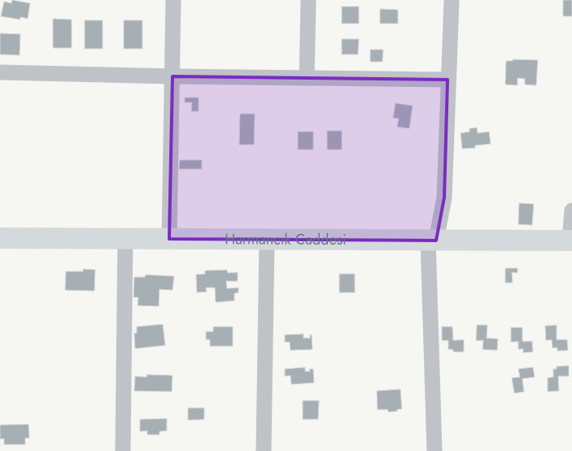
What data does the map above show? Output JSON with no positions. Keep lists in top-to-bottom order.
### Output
{
  "streets": {
    "street": ["Harmancık Caddesi"]
  }
}
